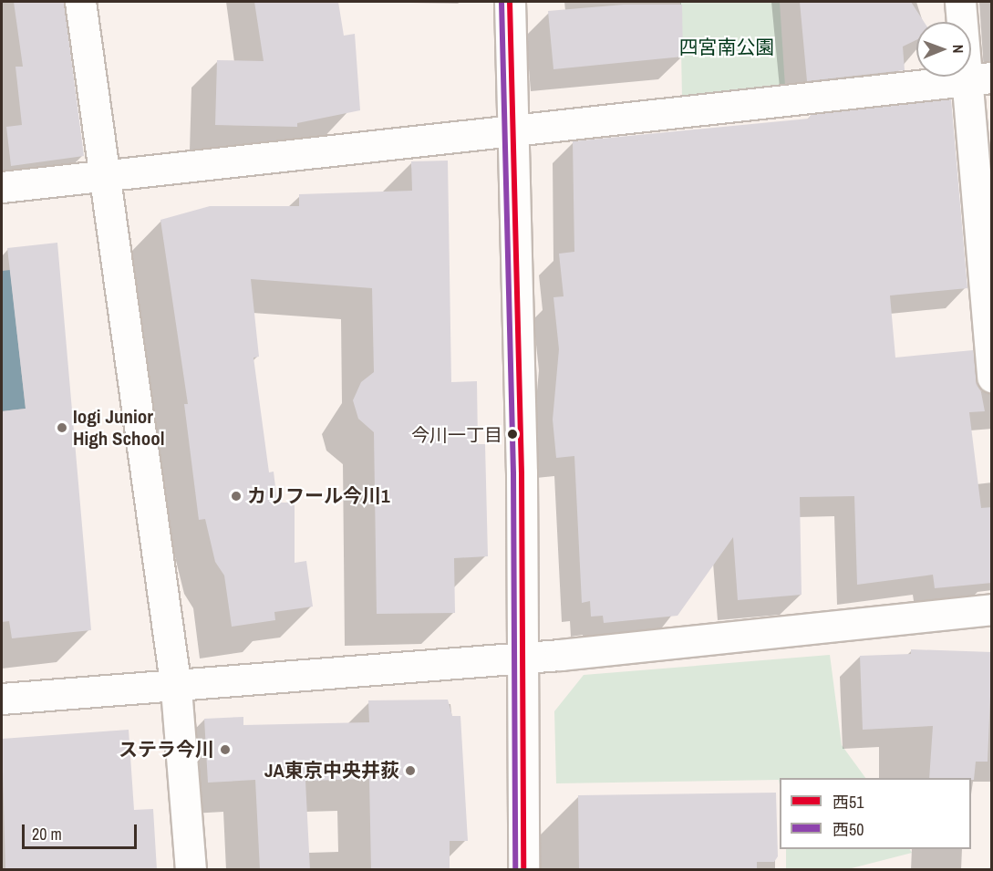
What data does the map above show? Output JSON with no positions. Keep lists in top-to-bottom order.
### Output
{
  "parks": ["四宮南公園"],
  "places": [
    "Iogi Junior High School",
    "今川一丁目",
    "カリフール今川1",
    "ステラ今川",
    "JA東京中央井荻"
  ],
  "lines": ["transit line 西51", "transit line 西50"],
  "legend": ["西51", "西50"],
  "scale_bar": "20 m",
  "north": "right"
}
